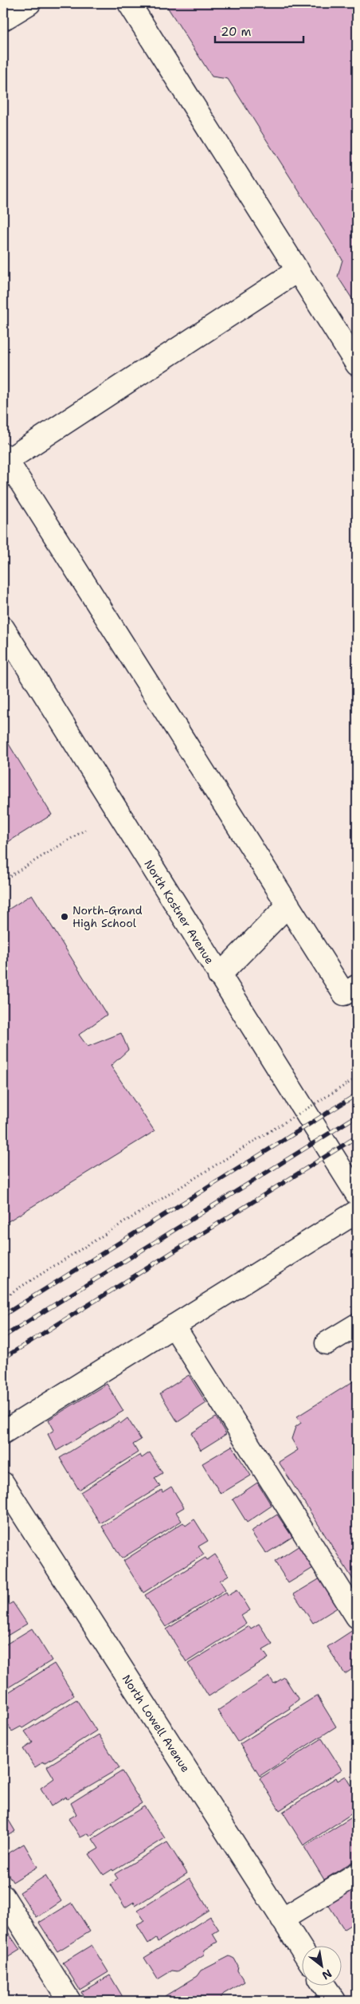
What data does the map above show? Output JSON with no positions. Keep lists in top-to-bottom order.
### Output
{
  "streets": {
    "street": ["North Kostner Avenue", "North Lowell Avenue"]
  },
  "places": ["North-Grand High School"],
  "scale_bar": "20 m",
  "north": "bottom right"
}
